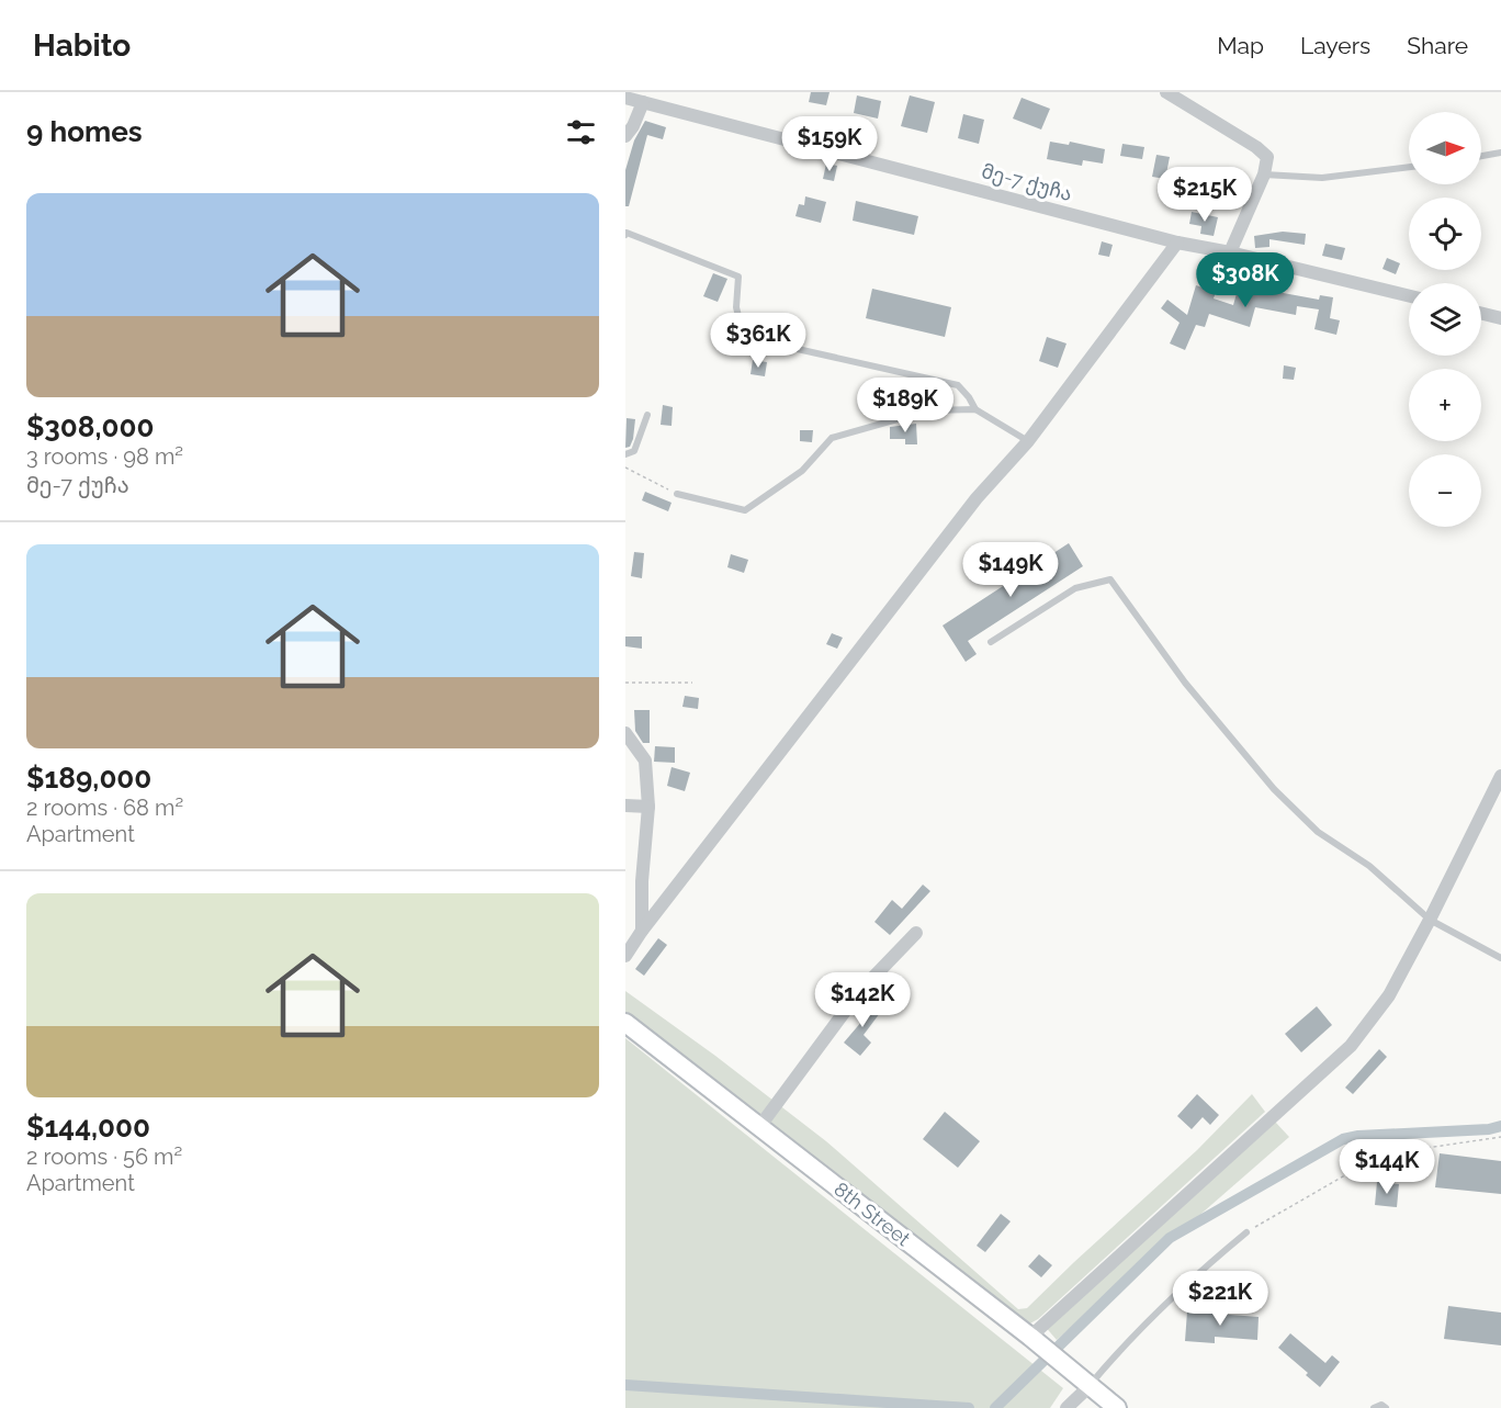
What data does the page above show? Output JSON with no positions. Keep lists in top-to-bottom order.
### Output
{
  "streets": {
    "street": ["მე-7 ქუჩა", "8th Street"]
  },
  "north": "right",
  "page": {
    "header": "Habito",
    "nav": ["Map", "Layers", "Share"],
    "heading": "9 homes",
    "map_buttons": ["+", "−"],
    "price": [
      "$159K",
      "$215K",
      "$308K",
      "$361K",
      "$189K",
      "$149K",
      "$142K",
      "$144K",
      "$221K"
    ],
    "list": [
      {
        "name": "$308,000",
        "note": "3 rooms · 98 m² · მე-7 ქუჩა"
      },
      {
        "name": "$189,000",
        "note": "2 rooms · 68 m² · Apartment"
      },
      {
        "name": "$144,000",
        "note": "2 rooms · 56 m² · Apartment"
      }
    ]
  }
}
